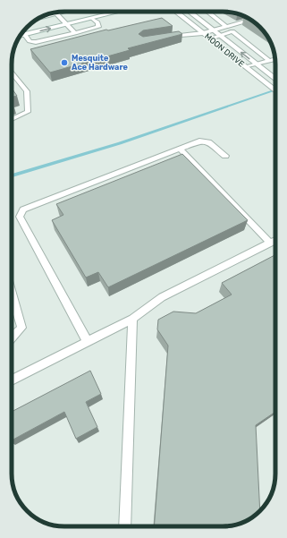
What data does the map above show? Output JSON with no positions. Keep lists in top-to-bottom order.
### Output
{
  "streets": {
    "street": ["MOON DRIVE"]
  },
  "places": ["Mesquite Ace Hardware"]
}
